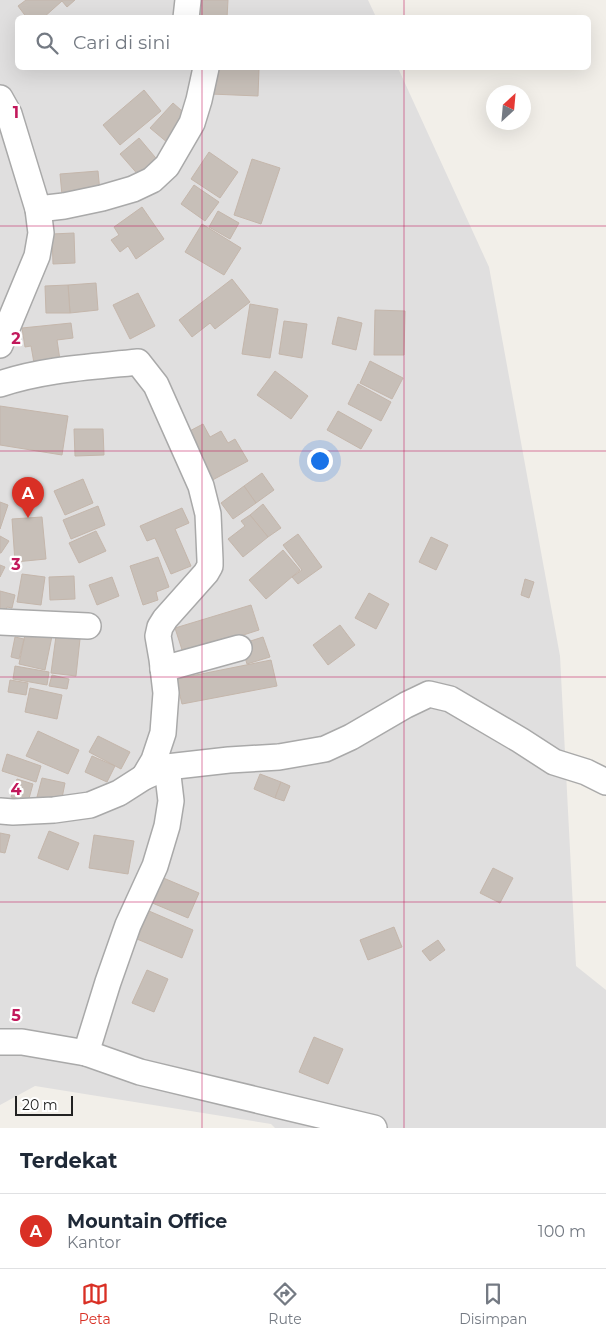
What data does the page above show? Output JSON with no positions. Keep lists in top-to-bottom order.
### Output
{
  "scale_bar": "20 m",
  "north": "top right",
  "page": {
    "search": "Cari di sini",
    "pins": "A",
    "scale": "20 m",
    "heading": "Terdekat",
    "list": [
      {
        "mark": "A",
        "name": "Mountain Office",
        "note": "Kantor",
        "value": "100 m"
      }
    ],
    "nav": ["Peta", "Rute", "Disimpan"]
  },
  "grid": {
    "rows": [
      "1",
      "2",
      "3",
      "4",
      "5"
    ]
  }
}
